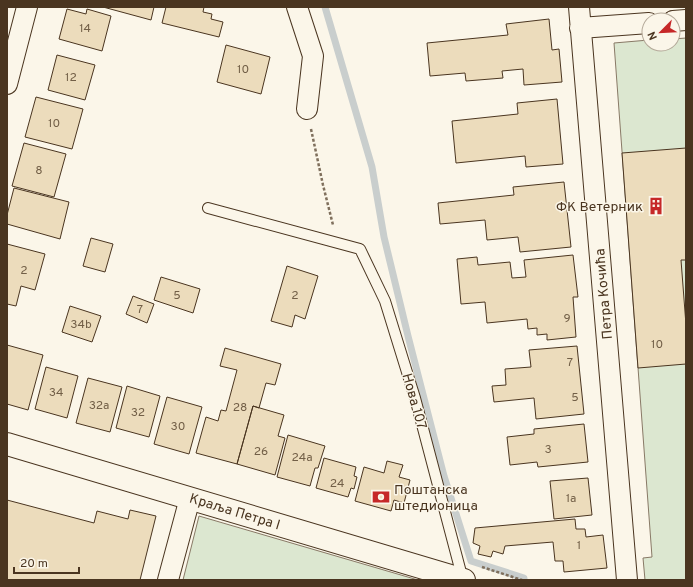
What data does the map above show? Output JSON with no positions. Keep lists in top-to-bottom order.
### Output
{
  "streets": {
    "street": ["Петра Кочића", "Краља Петра I"],
    "lane": ["Нова 107"]
  },
  "crossings": [
    ["Нова 107", "Краља Петра I"]
  ],
  "places": {
    "building": ["ФК Ветерник"],
    "bank": ["Поштанска штедионица"]
  },
  "house_numbers": [
    "14",
    "10",
    "12",
    "10",
    "8",
    "2",
    "5",
    "2",
    "7",
    "9",
    "34b",
    "10",
    "7",
    "34",
    "5",
    "32a",
    "28",
    "32",
    "30",
    "3",
    "26",
    "24a",
    "24",
    "1a",
    "1"
  ],
  "scale_bar": "20 m",
  "north": "bottom left"
}
